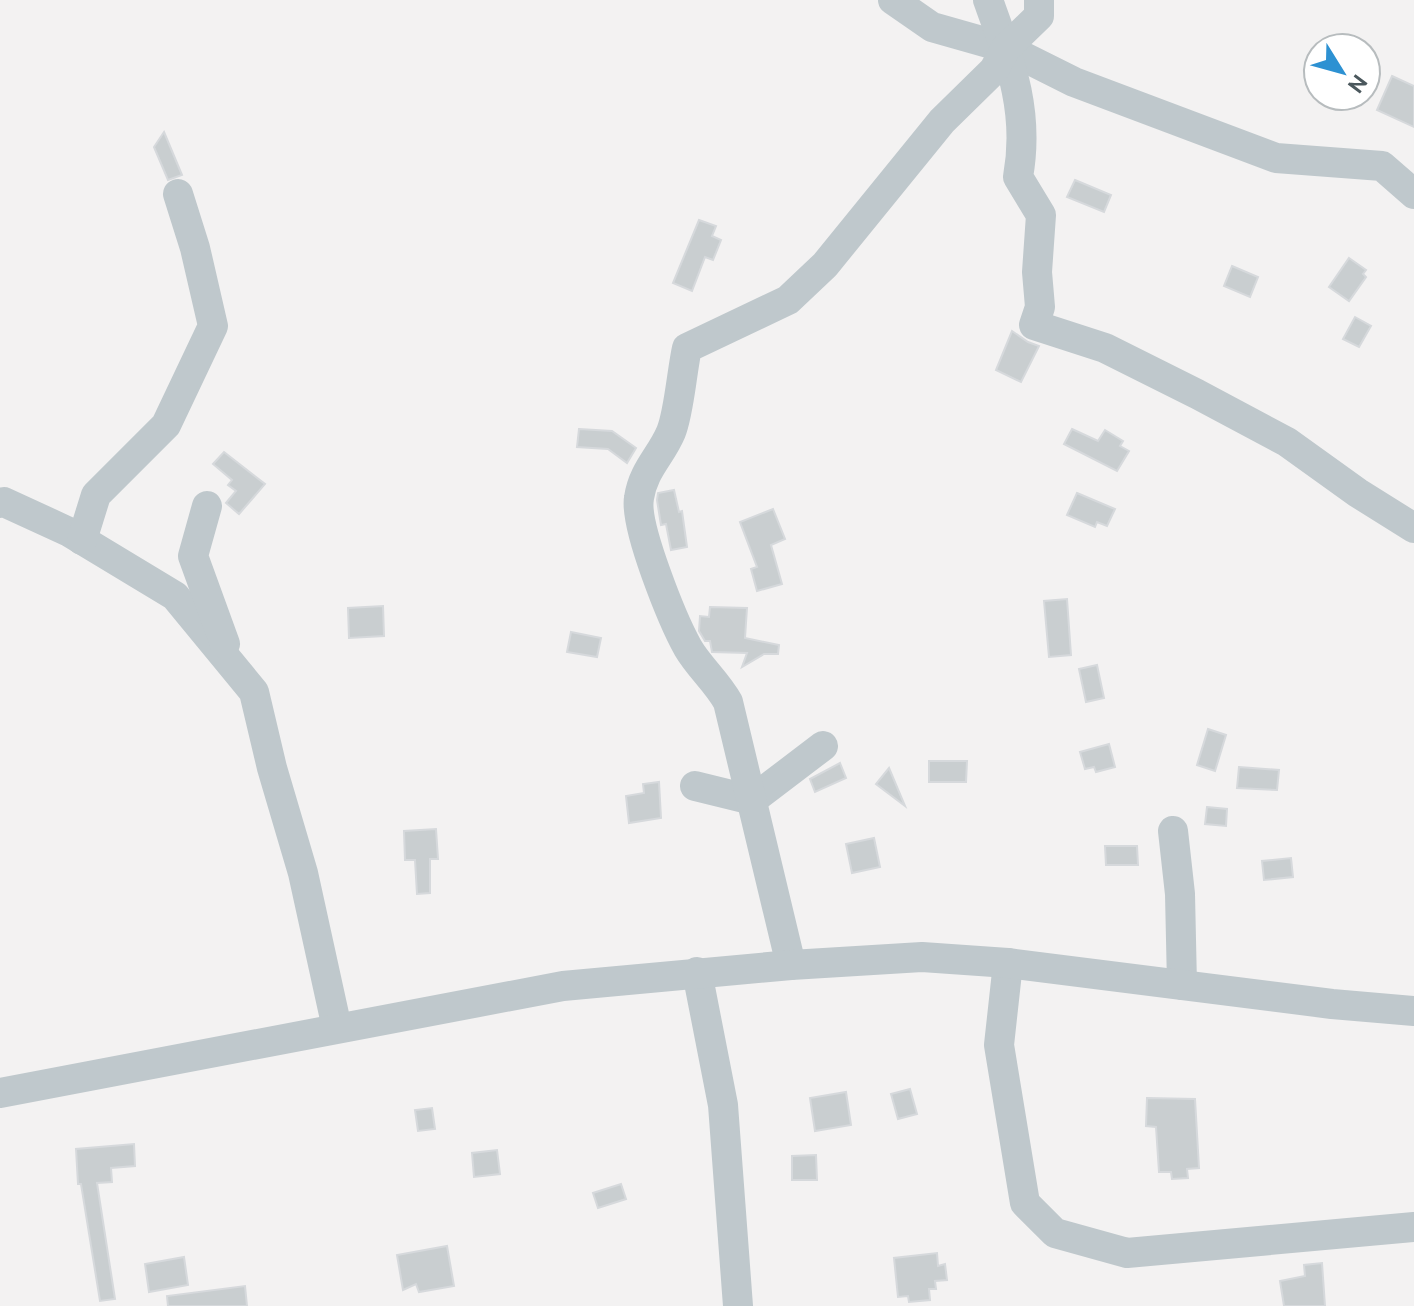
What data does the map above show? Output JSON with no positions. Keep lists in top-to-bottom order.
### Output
{
  "north": "bottom right"
}
